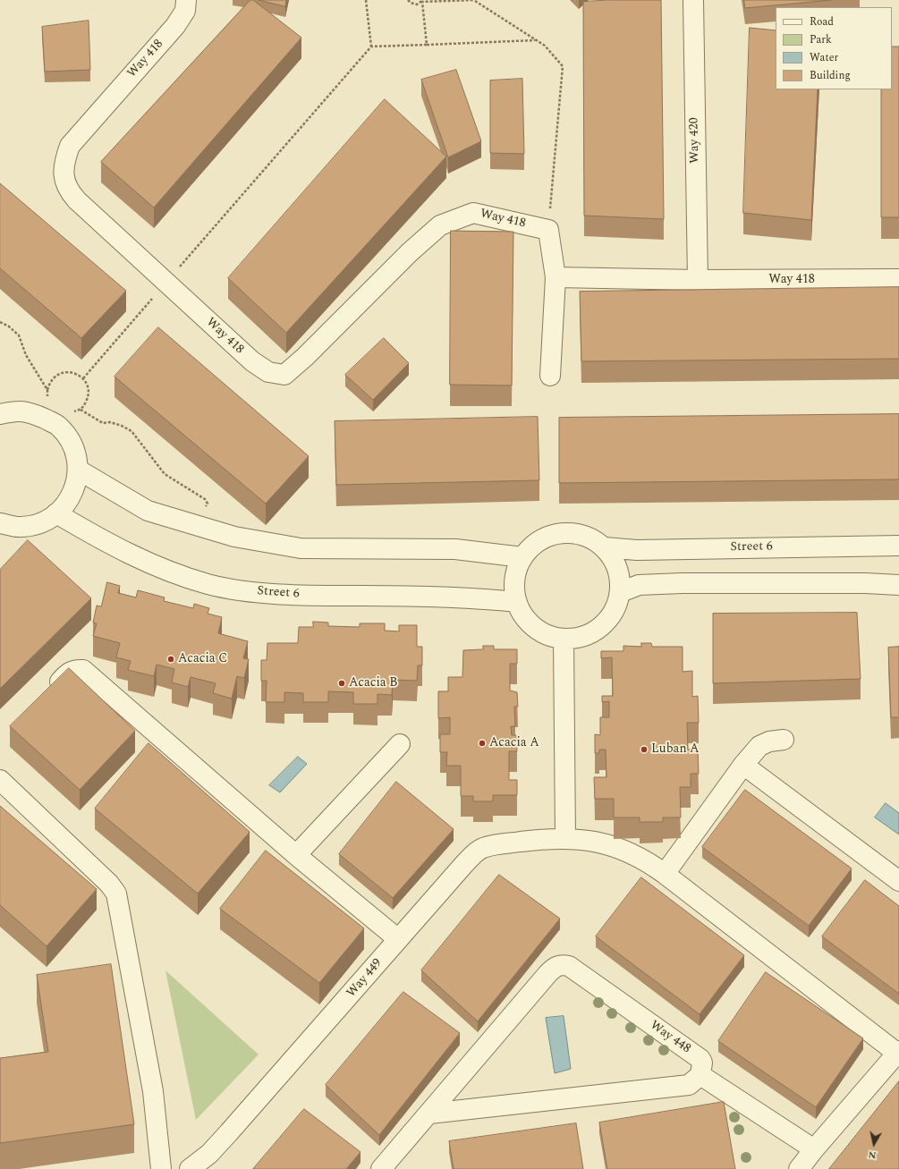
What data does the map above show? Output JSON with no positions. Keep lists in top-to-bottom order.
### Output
{
  "streets": {
    "street": [
      "Way 418",
      "Way 420",
      "Street 6",
      "Way 449",
      "Way 448"
    ]
  },
  "crossings": [
    ["Way 418", "Way 420"]
  ],
  "places": [
    "Acacia C",
    "Acacia B",
    "Acacia A",
    "Luban A"
  ],
  "legend": [
    "Road",
    "Park",
    "Water",
    "Building"
  ],
  "north": "bottom"
}
